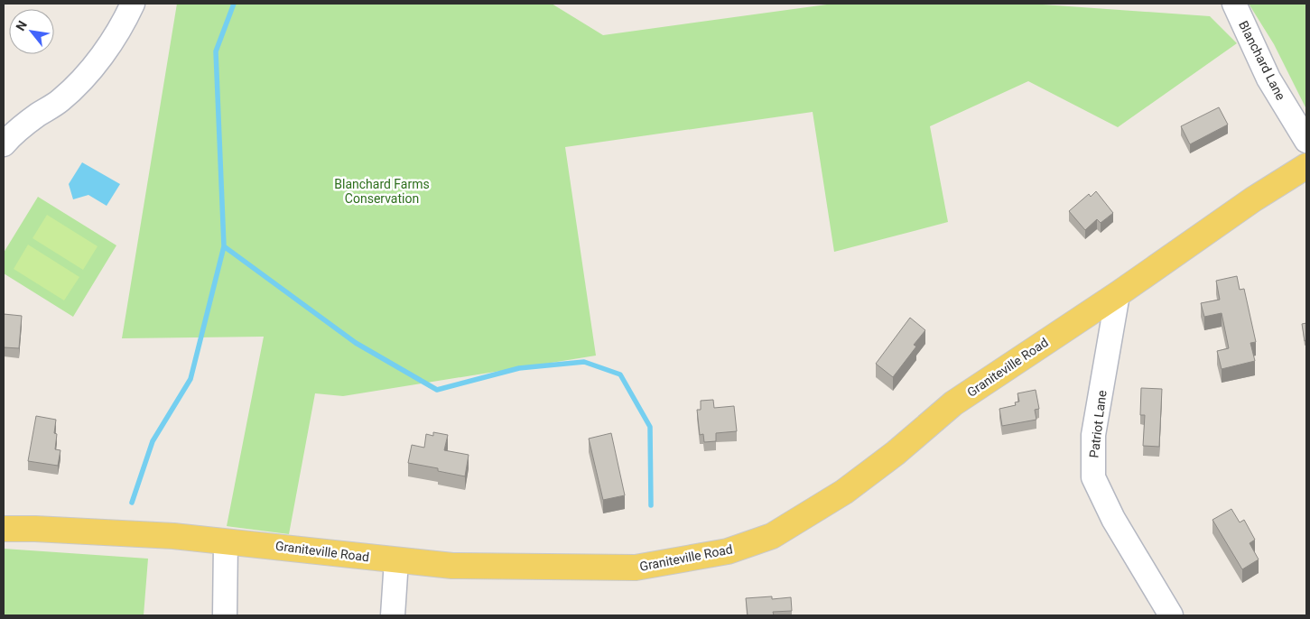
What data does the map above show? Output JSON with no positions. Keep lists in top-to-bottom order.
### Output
{
  "streets": {
    "main road": ["Graniteville Road"],
    "street": ["Blanchard Lane", "Patriot Lane"]
  },
  "crossings": [
    ["Graniteville Road", "Patriot Lane"]
  ],
  "parks": ["Blanchard Farms Conservation"],
  "north": "top left"
}
